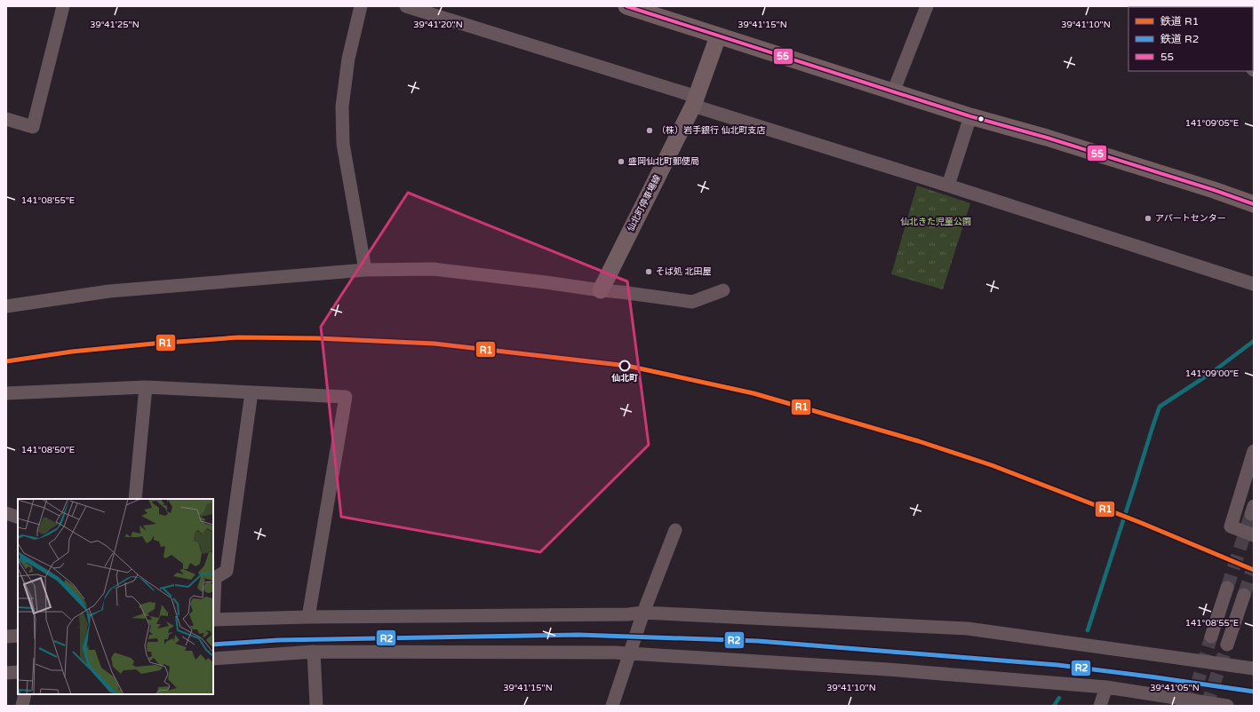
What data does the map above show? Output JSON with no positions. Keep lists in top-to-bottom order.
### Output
{
  "streets": {
    "main road": ["仙北町停車場線"]
  },
  "parks": ["仙北きた児童公園"],
  "places": [
    "（株）岩手銀行 仙北町支店",
    "盛岡仙北町郵便局",
    "アパートセンター",
    "そば処 北田屋",
    "仙北町"
  ],
  "lines": ["transit line 55", "rail line R1", "rail line R2"],
  "legend": ["鉄道 R1", "鉄道 R2", "55"],
  "coordinates": [
    "39°41'25\"N",
    "39°41'20\"N",
    "39°41'15\"N",
    "39°41'10\"N",
    "141°09'05\"E",
    "141°08'55\"E",
    "141°09'00\"E",
    "141°08'50\"E",
    "39°41'05\"N"
  ]
}
